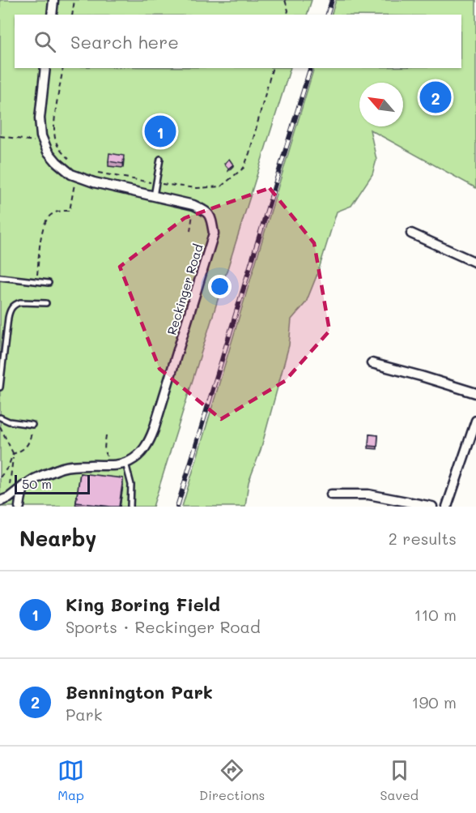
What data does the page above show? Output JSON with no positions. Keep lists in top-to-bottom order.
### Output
{
  "streets": {
    "street": ["Reckinger Road"]
  },
  "scale_bar": "50 m",
  "north": "top left",
  "page": {
    "search": "Search here",
    "pins": ["2", "1"],
    "scale": "50 m",
    "heading": ["Nearby", "2 results"],
    "list": [
      {
        "mark": "1",
        "name": "King Boring Field",
        "note": "Sports · Reckinger Road",
        "value": "110 m"
      },
      {
        "mark": "2",
        "name": "Bennington Park",
        "note": "Park",
        "value": "190 m"
      }
    ],
    "nav": ["Map", "Directions", "Saved"]
  }
}
